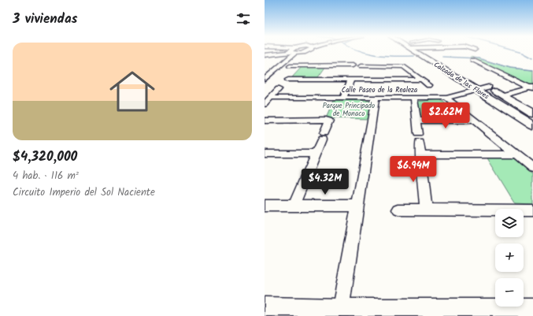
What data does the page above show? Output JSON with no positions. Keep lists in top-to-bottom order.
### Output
{
  "streets": {
    "street": ["Calzada de las Flores", "Calle Paseo de la Realeza"]
  },
  "crossings": [
    ["Calzada de las Flores", "Calle Paseo de la Realeza"]
  ],
  "parks": ["Parque Principado de Monaco"],
  "page": {
    "heading": "3 viviendas",
    "list": [
      {
        "name": "$4,320,000",
        "note": "4 hab. · 116 m² · Circuito Imperio del Sol Naciente"
      }
    ],
    "price": ["$2.62M", "$6.94M", "$4.32M"],
    "map_buttons": ["+", "−"]
  }
}
